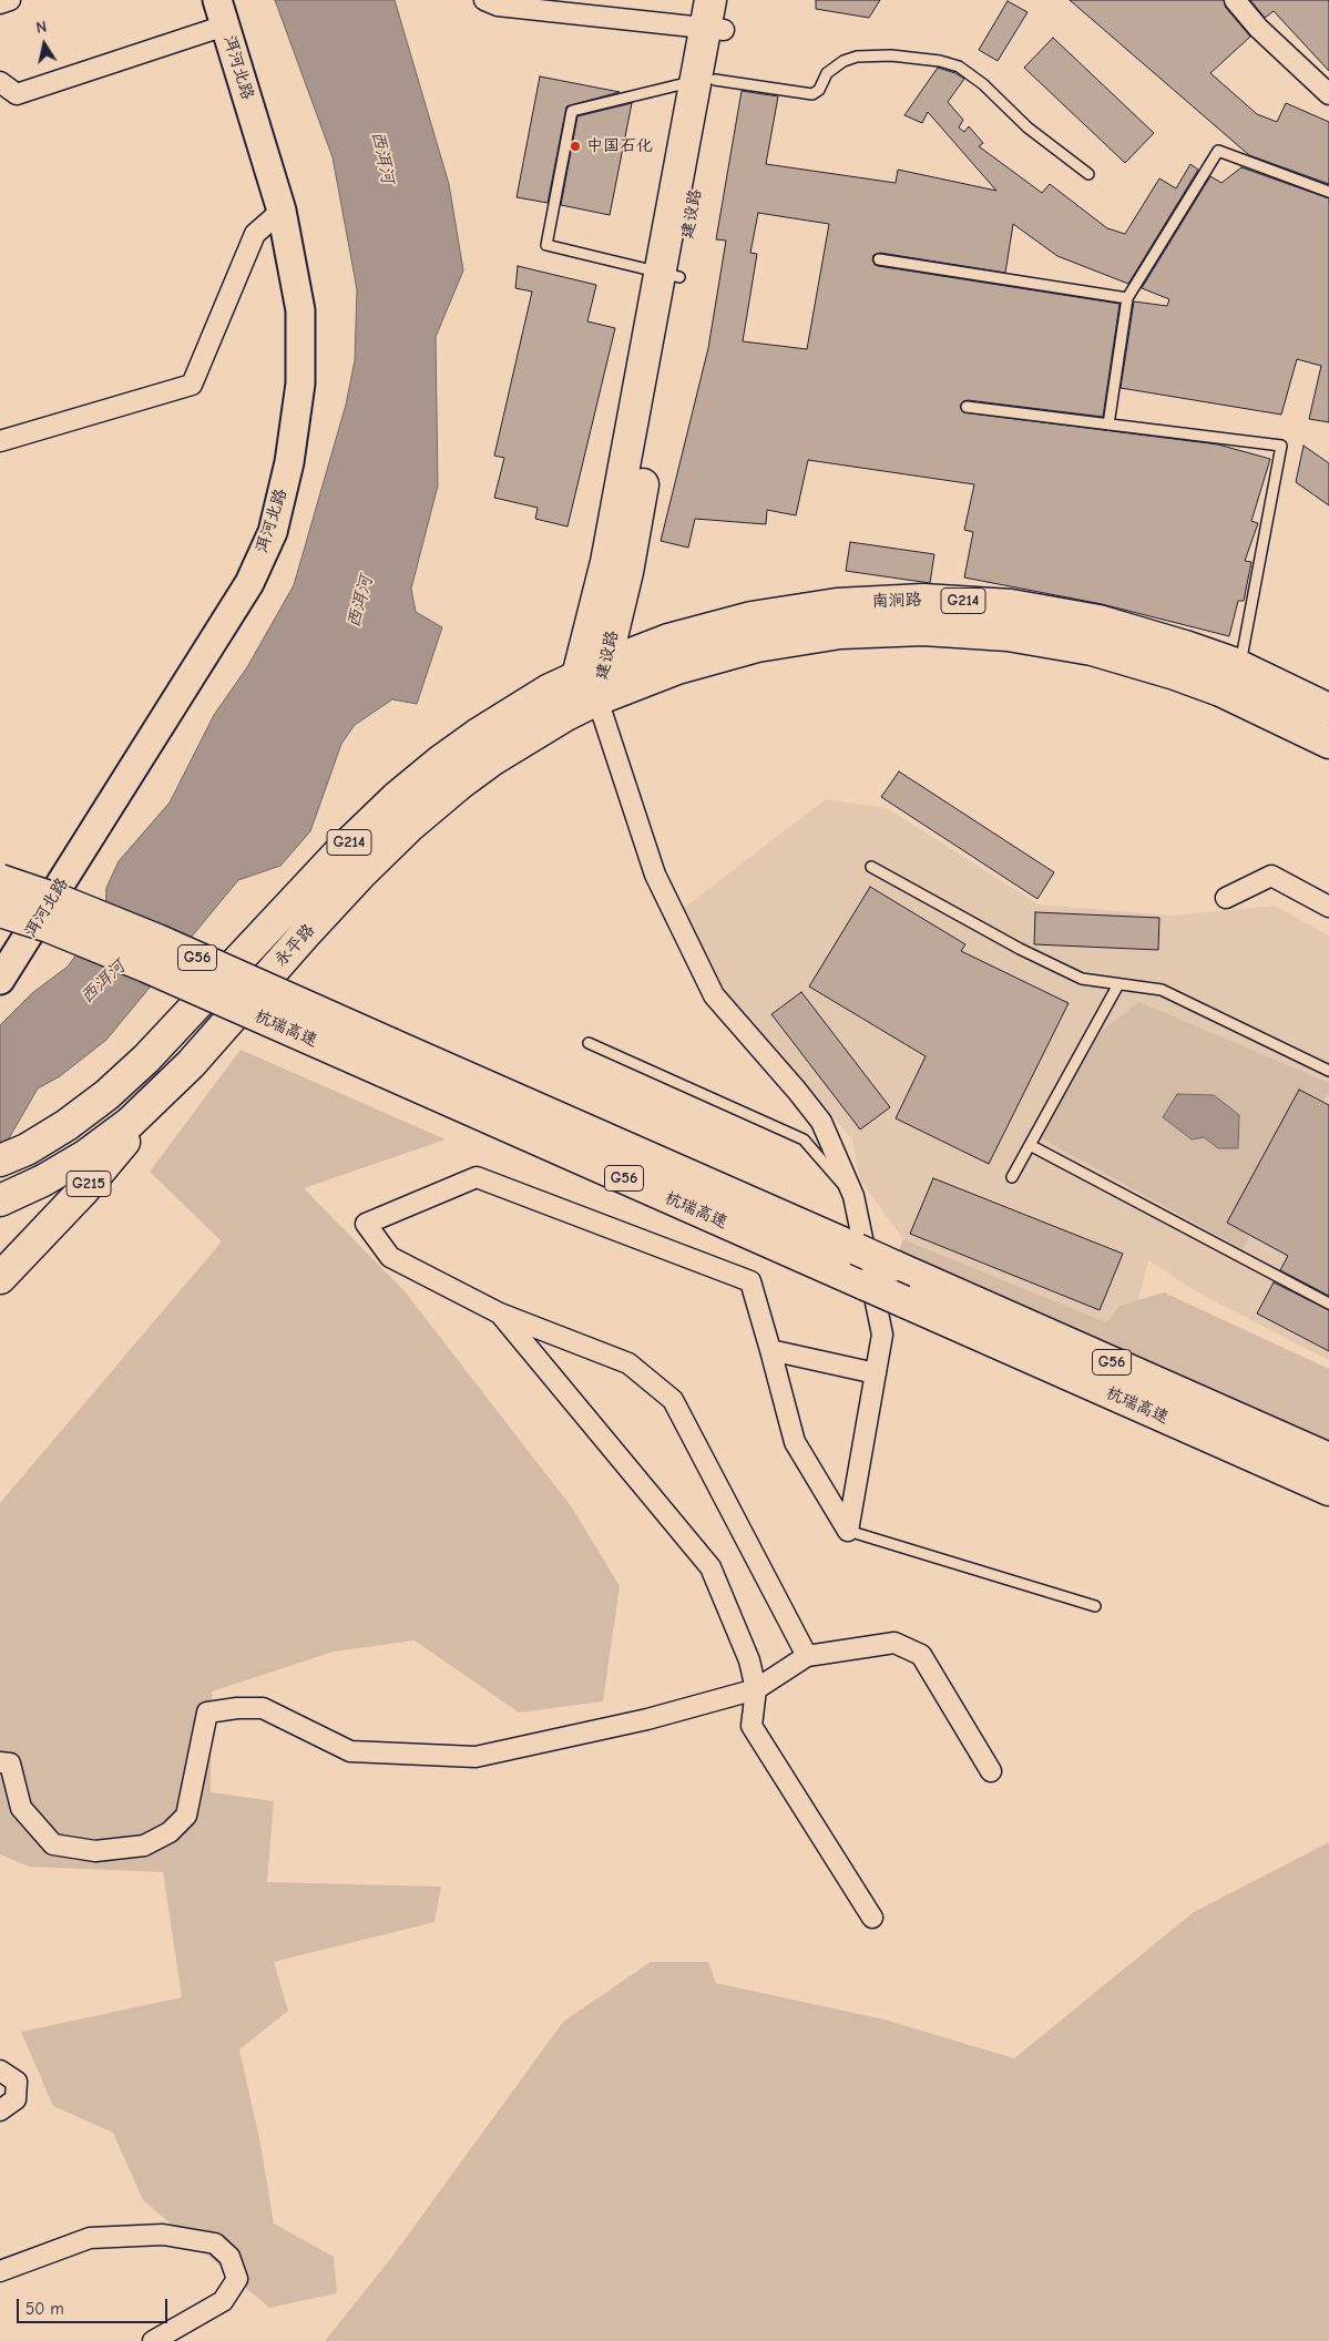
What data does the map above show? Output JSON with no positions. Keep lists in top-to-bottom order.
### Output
{
  "streets": {
    "main road": [
      "建设路",
      "南涧路",
      "G214",
      "永平路",
      "G56",
      "杭瑞高速",
      "G215"
    ],
    "street": ["洱河北路"]
  },
  "crossings": [
    ["建设路", "南涧路"],
    ["建设路", "永平路"],
    ["南涧路", "永平路"],
    ["永平路", "G215"]
  ],
  "water": ["西洱河"],
  "places": ["中国石化"],
  "scale_bar": "50 m",
  "north": "top"
}
